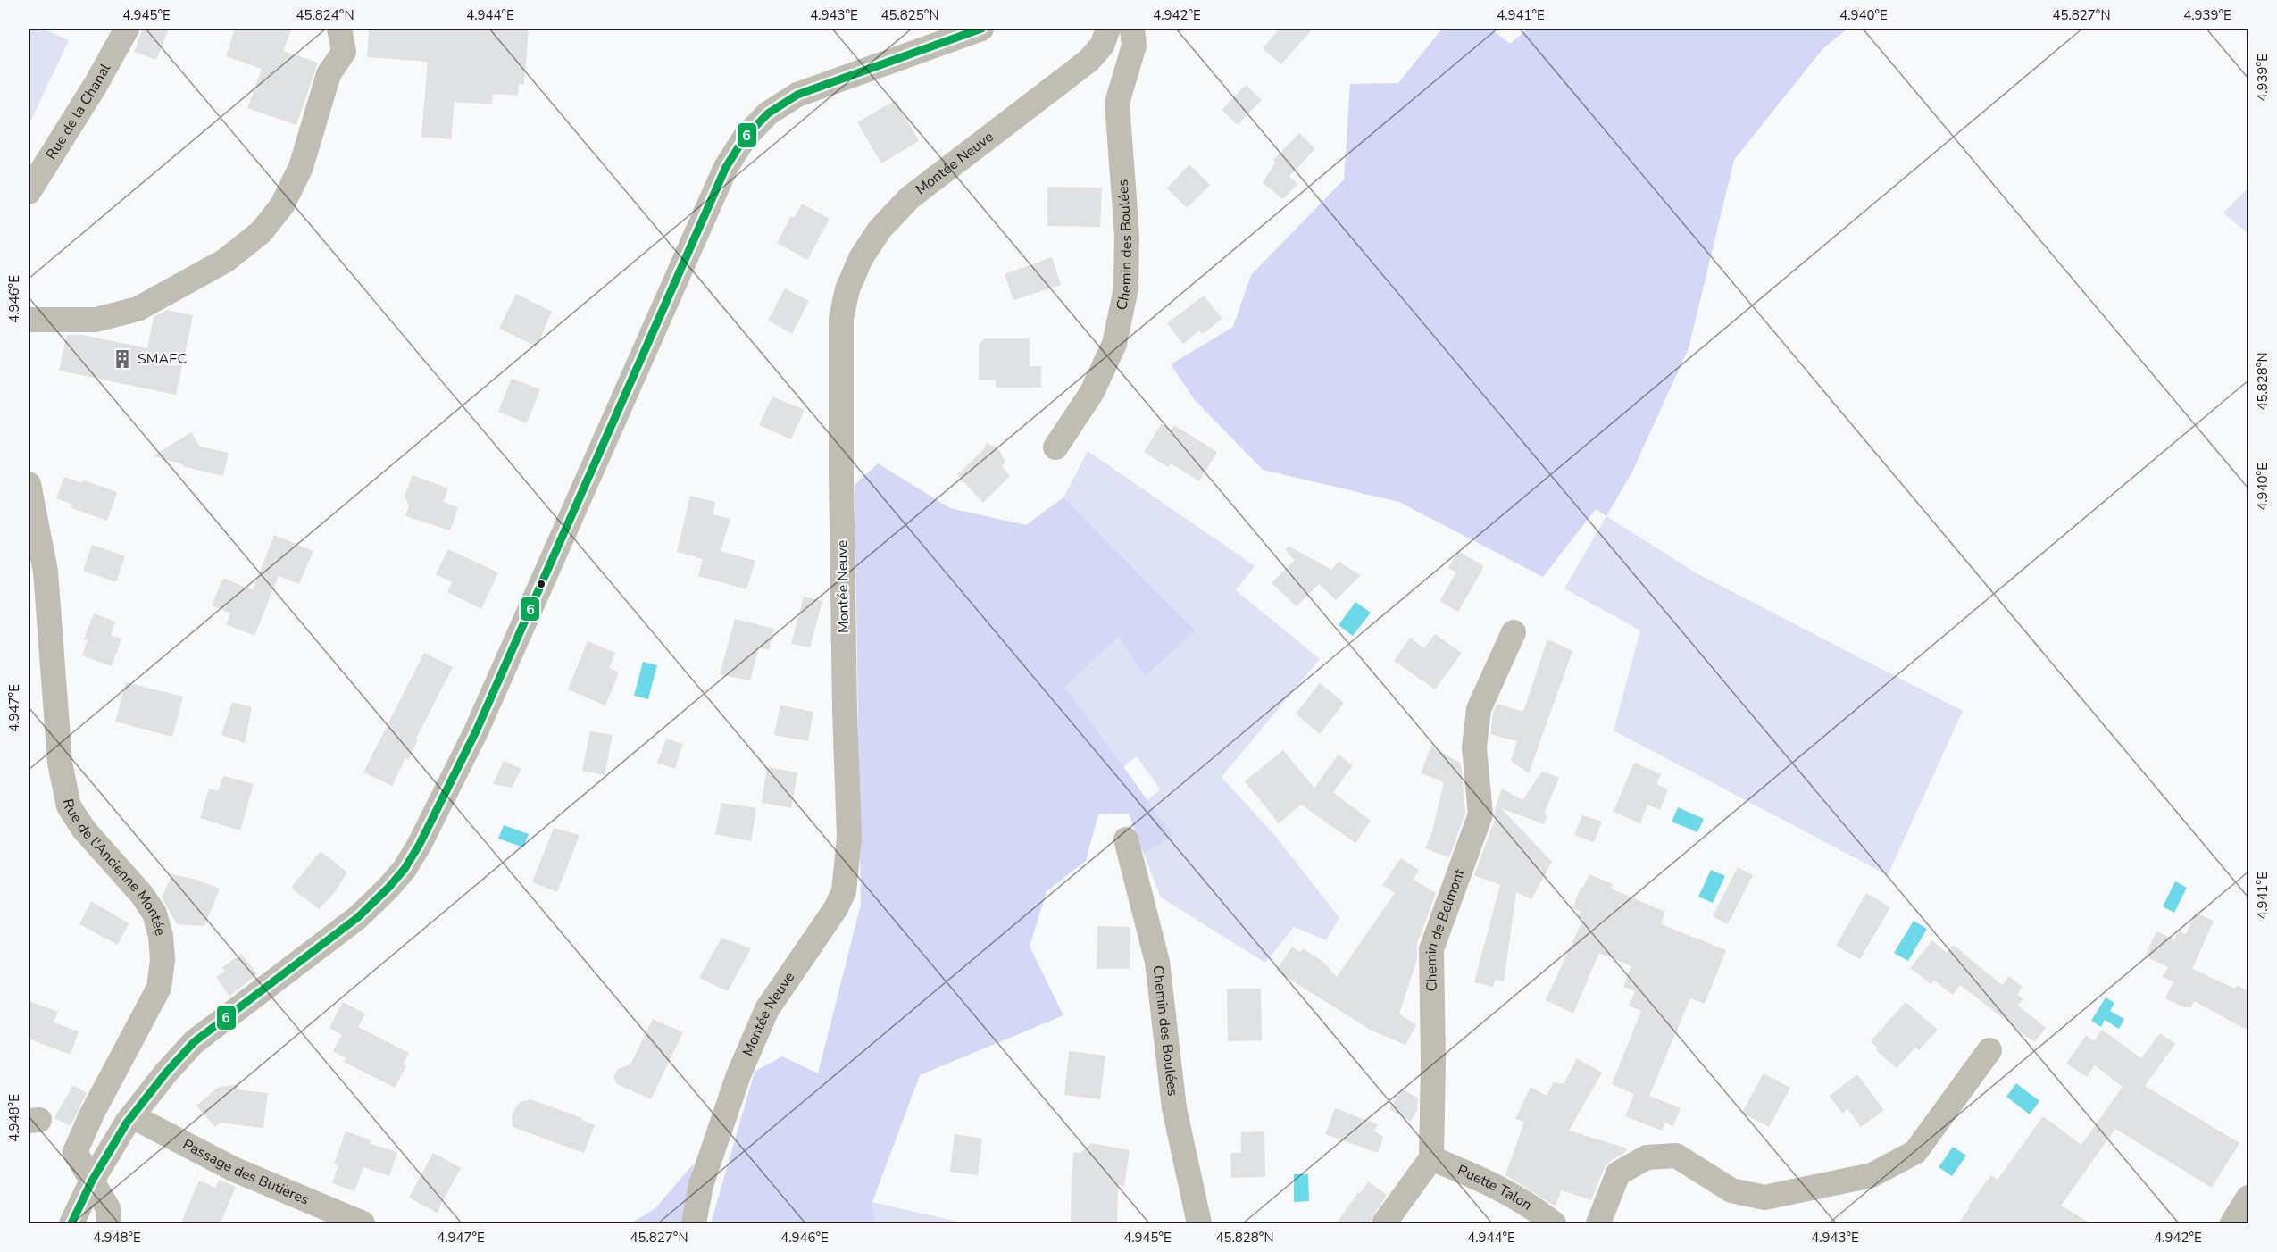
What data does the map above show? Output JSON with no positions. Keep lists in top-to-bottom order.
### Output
{
  "streets": {
    "street": [
      "Rue de la Chanal",
      "Montée Neuve",
      "Chemin des Boulées",
      "Rue de l'Ancienne Montée",
      "Chemin de Belmont",
      "Passage des Butières",
      "Ruette Talon"
    ]
  },
  "crossings": [
    ["Montée Neuve", "Chemin des Boulées"],
    ["Chemin de Belmont", "Ruette Talon"]
  ],
  "places": {
    "building": ["SMAEC"]
  },
  "lines": ["transit line 6"],
  "coordinates": [
    "4.945°E",
    "45.824°N",
    "4.944°E",
    "4.943°E",
    "45.825°N",
    "4.942°E",
    "4.941°E",
    "4.940°E",
    "45.827°N",
    "4.939°E",
    "4.946°E",
    "45.828°N",
    "4.947°E",
    "4.948°E"
  ]
}
